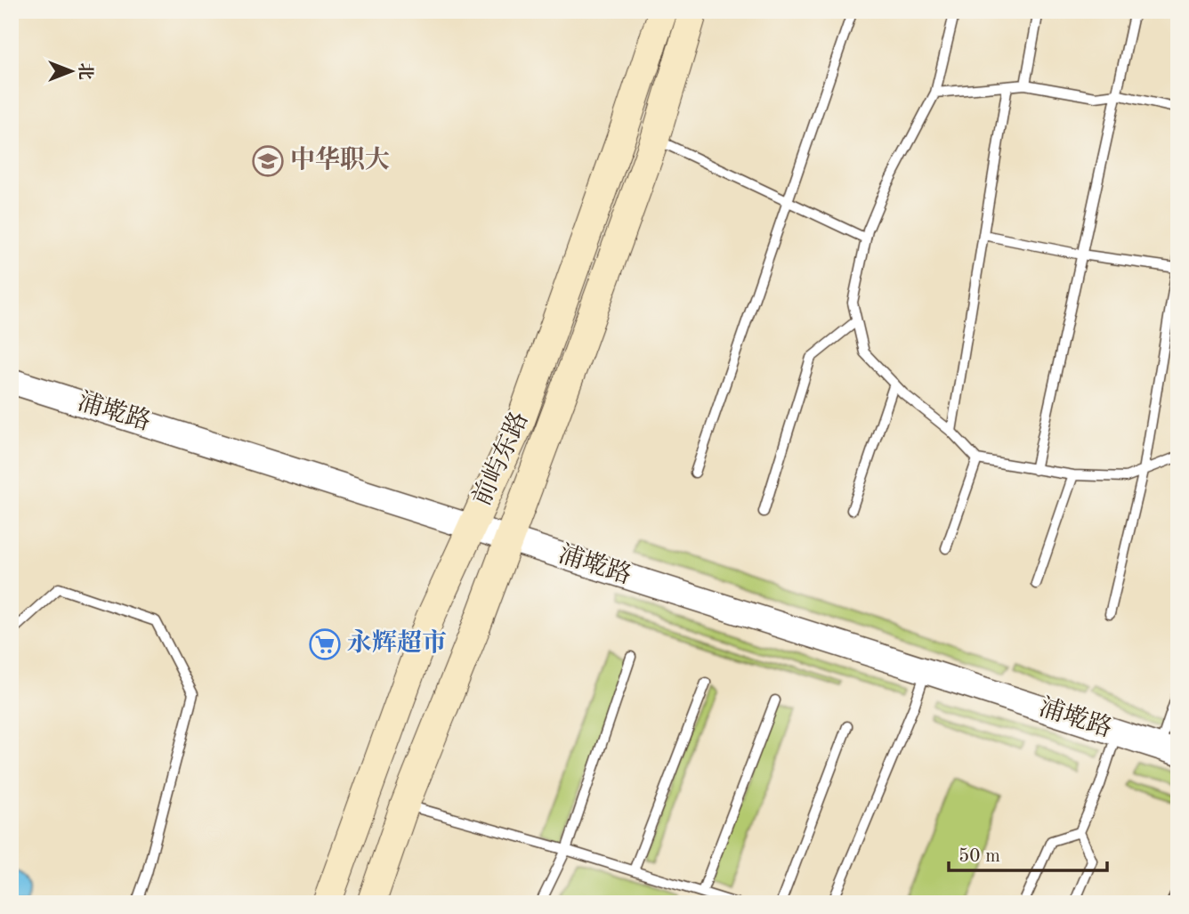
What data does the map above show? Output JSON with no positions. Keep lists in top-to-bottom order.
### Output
{
  "streets": {
    "main road": ["前屿东路"],
    "street": ["浦墘路"]
  },
  "crossings": [
    ["浦墘路", "前屿东路"]
  ],
  "places": {
    "school or university": ["中华职大"],
    "supermarket": ["永辉超市"]
  },
  "scale_bar": "50 m",
  "north": "right"
}
